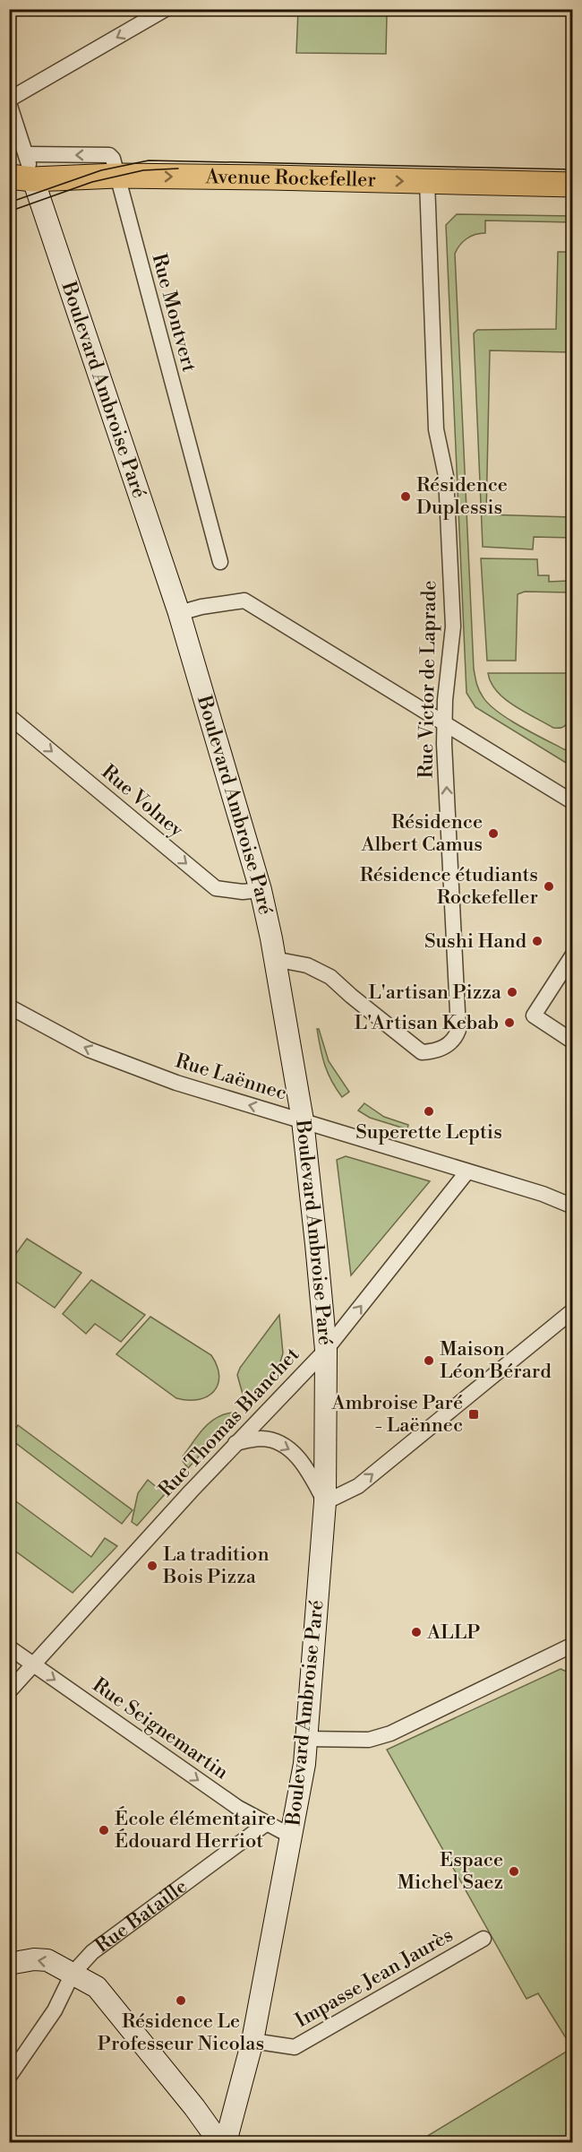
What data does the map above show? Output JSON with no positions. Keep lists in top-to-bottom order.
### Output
{
  "streets": {
    "main road": ["Avenue Rockefeller"],
    "street": [
      "Rue Montvert",
      "Boulevard Ambroise Paré",
      "Rue Victor de Laprade",
      "Rue Volney",
      "Rue Laënnec",
      "Rue Thomas Blanchet",
      "Rue Seignemartin",
      "Rue Bataille",
      "Impasse Jean Jaurès"
    ]
  },
  "crossings": [
    ["Avenue Rockefeller", "Rue Montvert"],
    ["Avenue Rockefeller", "Boulevard Ambroise Paré"],
    ["Avenue Rockefeller", "Rue Victor de Laprade"],
    ["Rue Montvert", "Boulevard Ambroise Paré"],
    ["Boulevard Ambroise Paré", "Rue Victor de Laprade"],
    ["Boulevard Ambroise Paré", "Rue Volney"],
    ["Boulevard Ambroise Paré", "Rue Laënnec"],
    ["Boulevard Ambroise Paré", "Rue Thomas Blanchet"],
    ["Boulevard Ambroise Paré", "Rue Seignemartin"],
    ["Boulevard Ambroise Paré", "Impasse Jean Jaurès"],
    ["Rue Laënnec", "Rue Thomas Blanchet"],
    ["Rue Thomas Blanchet", "Rue Seignemartin"],
    ["Rue Seignemartin", "Rue Bataille"]
  ],
  "one_way": [
    "Avenue Rockefeller",
    "Rue Volney",
    "Rue Laënnec",
    "Rue Seignemartin"
  ],
  "places": {
    "other": [
      "Résidence Duplessis",
      "Résidence Albert Camus",
      "Résidence étudiants Rockefeller",
      "Sushi Hand",
      "L'artisan Pizza",
      "L'Artisan Kebab",
      "Superette Leptis",
      "Maison Léon Bérard",
      "La tradition Bois Pizza",
      "ALLP",
      "École élémentaire Édouard Herriot",
      "Espace Michel Saez",
      "Résidence Le Professeur Nicolas"
    ],
    "transit": ["Ambroise Paré - Laënnec"]
  }
}
